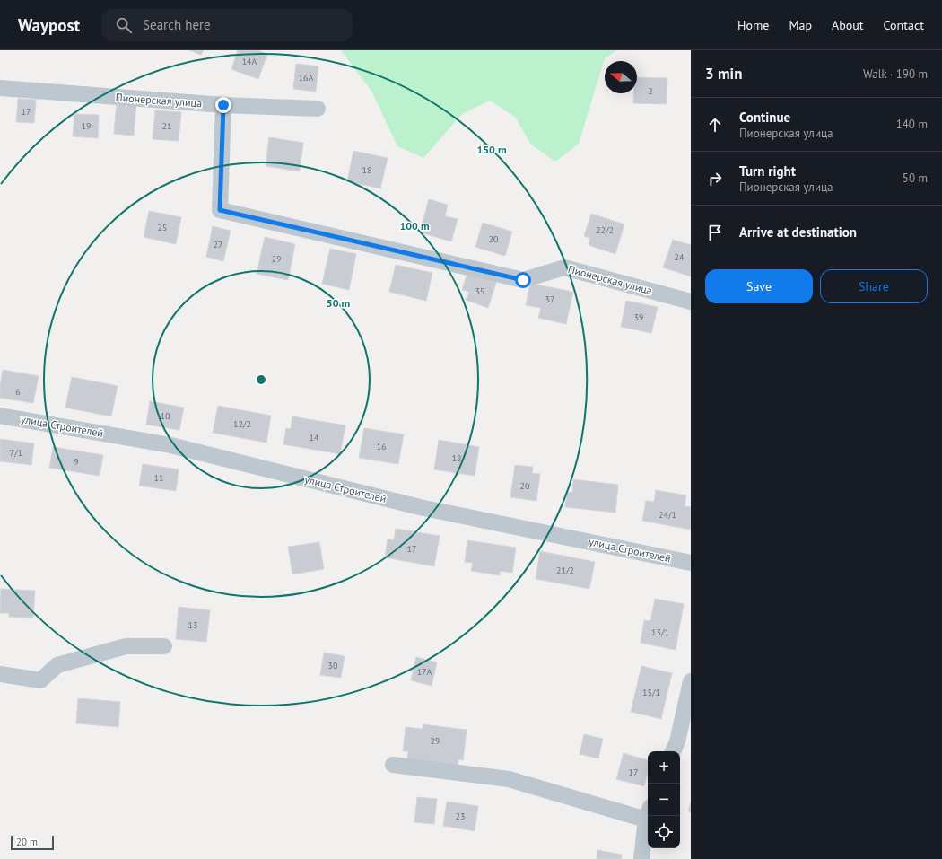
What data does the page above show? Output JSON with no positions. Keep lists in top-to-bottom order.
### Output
{
  "streets": {
    "street": ["Пионерская улица", "улица Строителей"]
  },
  "house_numbers": [
    "14A",
    "16А",
    "2",
    "17",
    "19",
    "21",
    "18",
    "25",
    "22/2",
    "20",
    "27",
    "24",
    "29",
    "35",
    "37",
    "39",
    "6",
    "10",
    "12/2",
    "14",
    "16",
    "7/1",
    "18",
    "9",
    "11",
    "20",
    "24/1",
    "17",
    "21/2",
    "13",
    "13/1",
    "30",
    "17А",
    "15/1",
    "29",
    "17",
    "23"
  ],
  "scale_bar": "20 m",
  "north": "left",
  "page": {
    "header": "Waypost",
    "search": "Search here",
    "nav": [
      "Home",
      "Map",
      "About",
      "Contact"
    ],
    "heading": ["3 min", "Walk · 190 m"],
    "list": [
      ["Continue", "Пионерская улица", "140 m"],
      ["Turn right", "Пионерская улица", "50 m"],
      "Arrive at destination"
    ],
    "buttons": ["Save", "Share"],
    "map_buttons": ["+", "−"],
    "scale": "20 m"
  },
  "rings": ["150 m", "100 m", "50 m"]
}
